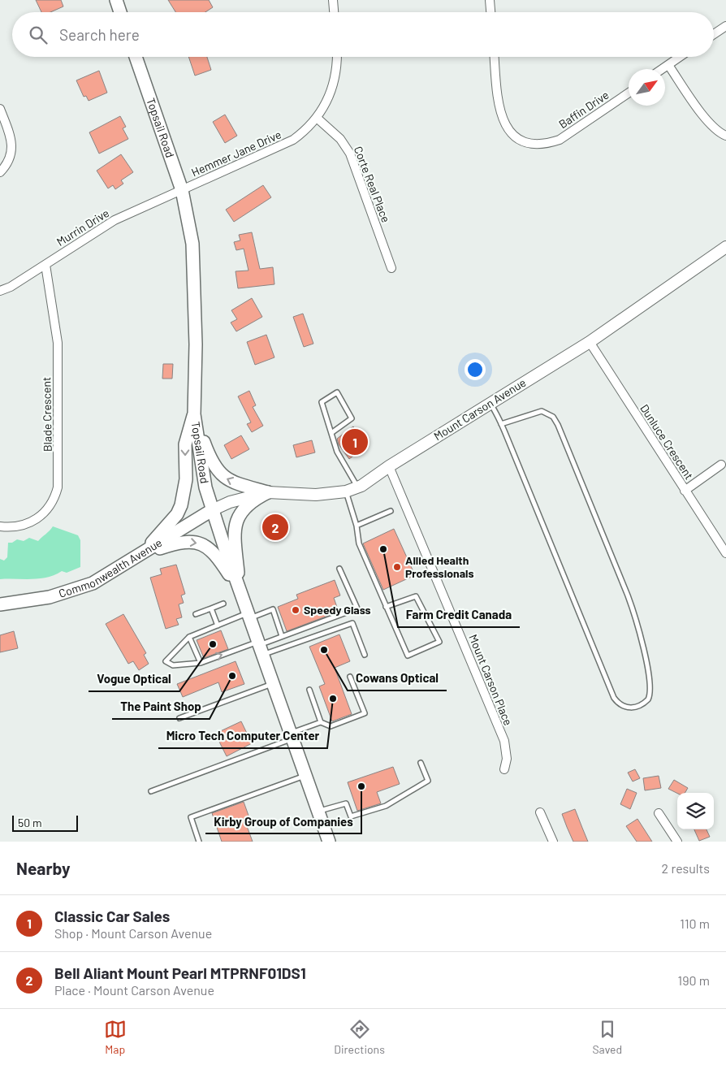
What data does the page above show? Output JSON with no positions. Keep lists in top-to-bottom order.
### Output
{
  "streets": {
    "main road": ["Topsail Road", "Mount Carson Avenue", "Commonwealth Avenue"],
    "street": [
      "Baffin Drive",
      "Hemmer Jane Drive",
      "Corte Real Place",
      "Murrin Drive",
      "Blade Crescent",
      "Dunluce Crescent",
      "Mount Carson Place"
    ]
  },
  "crossings": [
    ["Topsail Road", "Hemmer Jane Drive"],
    ["Topsail Road", "Murrin Drive"],
    ["Topsail Road", "Mount Carson Avenue"],
    ["Topsail Road", "Commonwealth Avenue"],
    ["Hemmer Jane Drive", "Corte Real Place"],
    ["Hemmer Jane Drive", "Murrin Drive"],
    ["Murrin Drive", "Blade Crescent"],
    ["Mount Carson Avenue", "Dunluce Crescent"],
    ["Mount Carson Avenue", "Commonwealth Avenue"],
    ["Mount Carson Avenue", "Mount Carson Place"]
  ],
  "places": [
    "Farm Credit Canada",
    "Allied Health Professionals",
    "Speedy Glass",
    "Vogue Optical",
    "Cowans Optical",
    "The Paint Shop",
    "Micro Tech Computer Center",
    "Kirby Group of Companies"
  ],
  "scale_bar": "50 m",
  "north": "top right",
  "page": {
    "search": "Search here",
    "pins": ["1", "2"],
    "scale": "50 m",
    "heading": ["Nearby", "2 results"],
    "list": [
      {
        "mark": "1",
        "name": "Classic Car Sales",
        "note": "Shop · Mount Carson Avenue",
        "value": "110 m"
      },
      {
        "mark": "2",
        "name": "Bell Aliant Mount Pearl MTPRNF01DS1",
        "note": "Place · Mount Carson Avenue",
        "value": "190 m"
      }
    ],
    "nav": ["Map", "Directions", "Saved"]
  }
}
